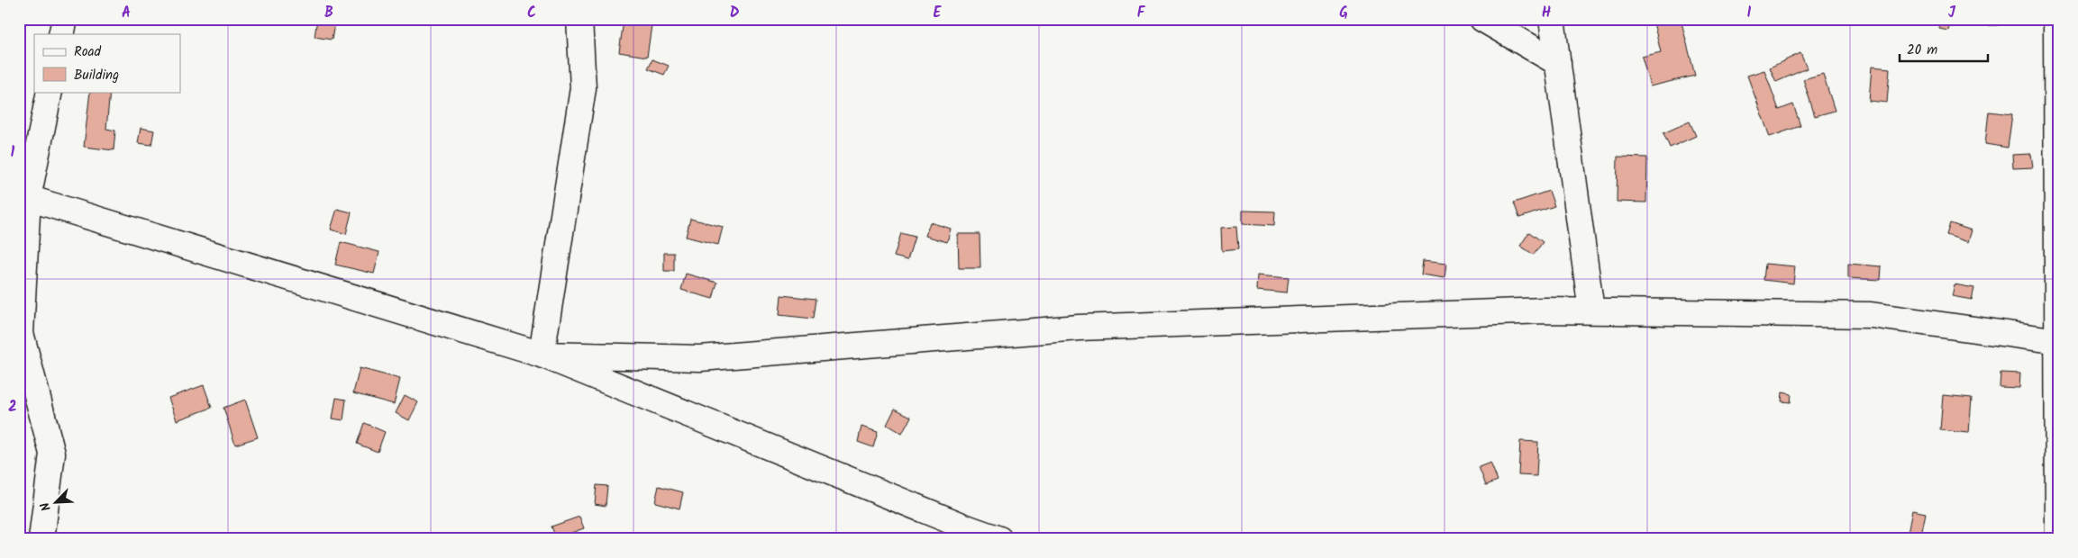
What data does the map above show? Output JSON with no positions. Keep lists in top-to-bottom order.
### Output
{
  "legend": ["Road", "Building"],
  "scale_bar": "20 m",
  "north": "bottom left",
  "grid": {
    "columns": [
      "A",
      "B",
      "C",
      "D",
      "E",
      "F",
      "G",
      "H",
      "I",
      "J"
    ],
    "rows": ["1", "2"]
  }
}
